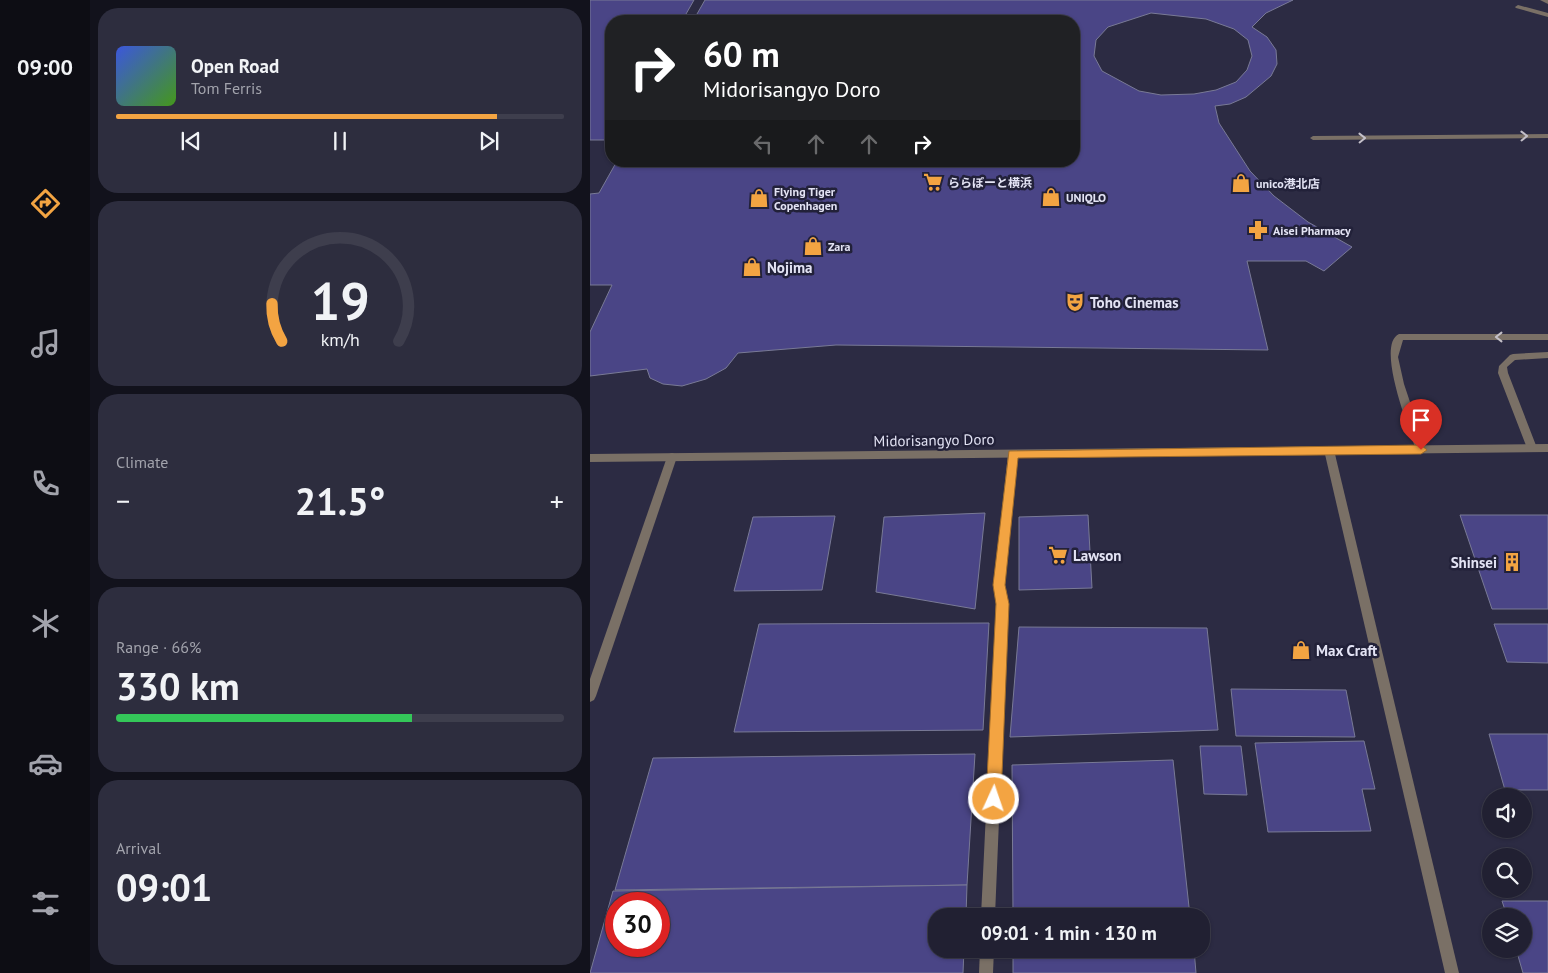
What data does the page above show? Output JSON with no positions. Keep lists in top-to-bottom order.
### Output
{
  "streets": {
    "street": ["Midorisangyo Doro"]
  },
  "places": {
    "supermarket": ["ららぽーと横浜", "Lawson"],
    "shop": [
      "unico港北店",
      "UNIQLO",
      "Flying Tiger Copenhagen",
      "Zara",
      "Nojima",
      "Max Craft"
    ],
    "pharmacy": ["Aisei Pharmacy"],
    "theatre": ["Toho Cinemas"],
    "building": ["Shinsei"]
  },
  "page": {
    "tabs": "09:00",
    "turn": ["60 m", "Midorisangyo Doro"],
    "song": ["Open Road", "Tom Ferris"],
    "tile": [
      "Climate",
      ["Range · 66%", "330 km"],
      ["Arrival", "09:01"]
    ],
    "heat": ["−", "21.5°", "+"],
    "limit": "30",
    "trip": "09:01 · 1 min · 130 m",
    "gauge": ["19", "km/h"]
  }
}
